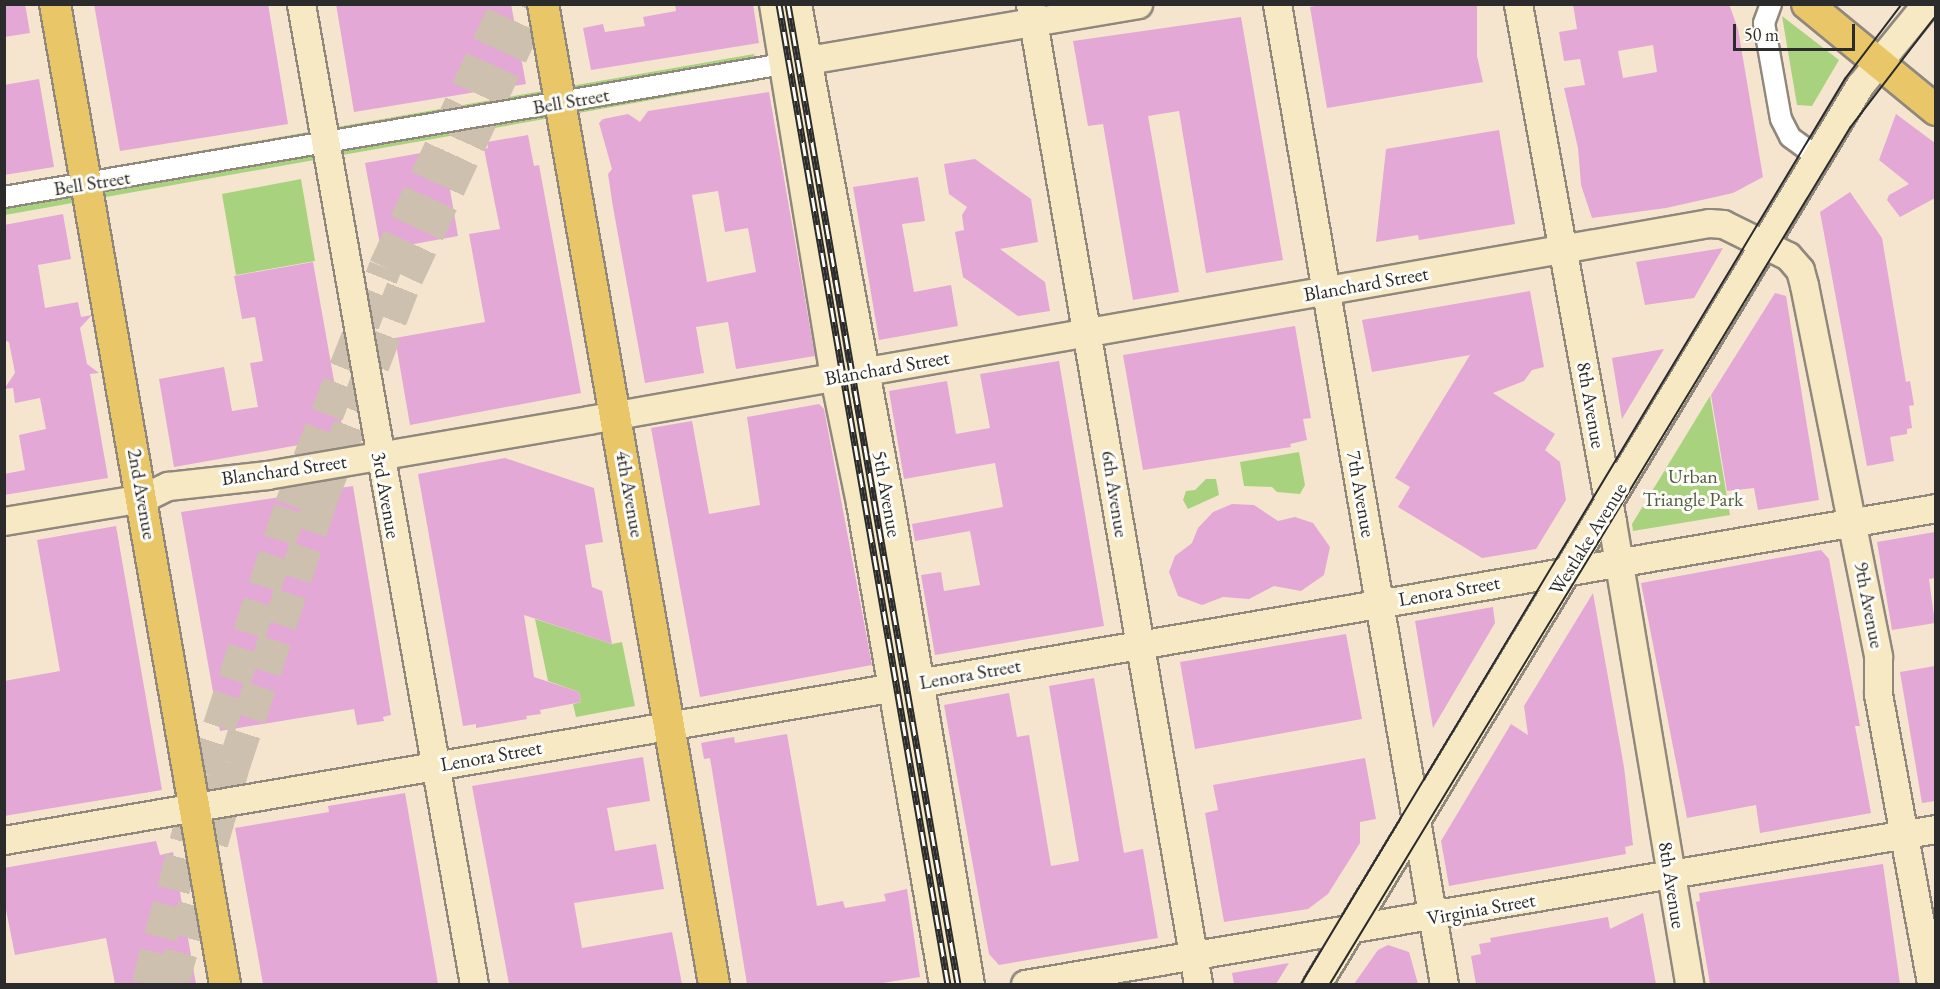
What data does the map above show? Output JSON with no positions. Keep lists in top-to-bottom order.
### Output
{
  "streets": {
    "main road": [
      "Bell Street",
      "Blanchard Street",
      "8th Avenue",
      "2nd Avenue",
      "4th Avenue",
      "5th Avenue",
      "6th Avenue",
      "7th Avenue",
      "3rd Avenue",
      "Westlake Avenue",
      "Lenora Street",
      "9th Avenue",
      "Virginia Street"
    ]
  },
  "crossings": [
    ["Bell Street", "2nd Avenue"],
    ["Bell Street", "4th Avenue"],
    ["Bell Street", "5th Avenue"],
    ["Bell Street", "6th Avenue"],
    ["Bell Street", "3rd Avenue"],
    ["Blanchard Street", "8th Avenue"],
    ["Blanchard Street", "2nd Avenue"],
    ["Blanchard Street", "4th Avenue"],
    ["Blanchard Street", "5th Avenue"],
    ["Blanchard Street", "6th Avenue"],
    ["Blanchard Street", "7th Avenue"],
    ["Blanchard Street", "3rd Avenue"],
    ["Blanchard Street", "Westlake Avenue"],
    ["Blanchard Street", "9th Avenue"],
    ["8th Avenue", "Westlake Avenue"],
    ["8th Avenue", "Lenora Street"],
    ["8th Avenue", "Virginia Street"],
    ["2nd Avenue", "Lenora Street"],
    ["4th Avenue", "Lenora Street"],
    ["5th Avenue", "Lenora Street"],
    ["6th Avenue", "Lenora Street"],
    ["6th Avenue", "Virginia Street"],
    ["7th Avenue", "Westlake Avenue"],
    ["7th Avenue", "Lenora Street"],
    ["7th Avenue", "Virginia Street"],
    ["3rd Avenue", "Lenora Street"],
    ["Westlake Avenue", "Lenora Street"],
    ["Westlake Avenue", "9th Avenue"],
    ["Westlake Avenue", "Virginia Street"],
    ["Lenora Street", "9th Avenue"],
    ["9th Avenue", "Virginia Street"]
  ],
  "parks": ["Urban Triangle Park"],
  "scale_bar": "50 m"
}
